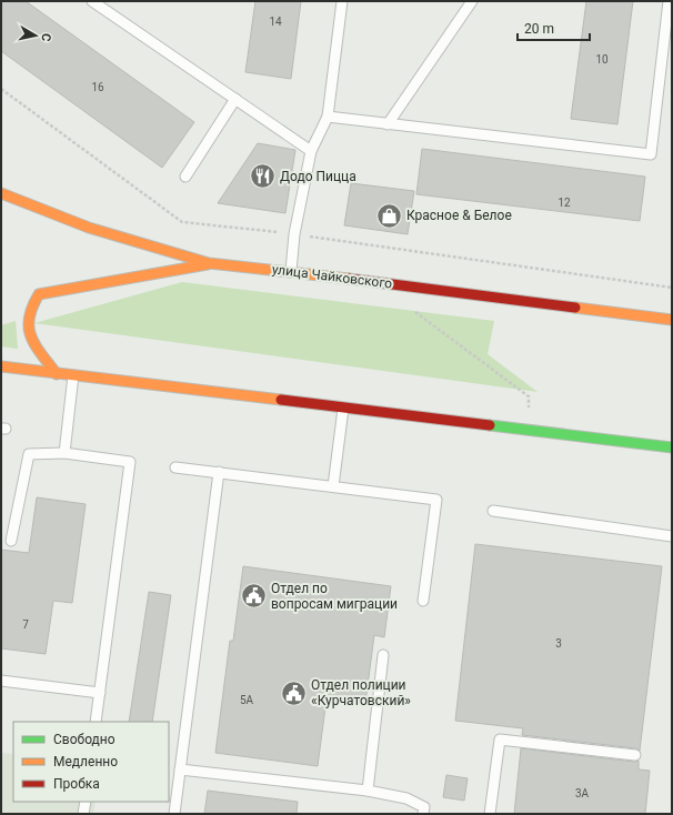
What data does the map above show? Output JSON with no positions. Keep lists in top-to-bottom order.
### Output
{
  "streets": {
    "main road": ["улица Чайковского"]
  },
  "places": {
    "restaurant": ["Додо Пицца"],
    "shop": ["Красное & Белое"],
    "public building": ["Отдел по вопросам миграции", "Отдел полиции «Курчатовский»"]
  },
  "house_numbers": [
    "14",
    "10",
    "16",
    "12",
    "7",
    "3",
    "5А",
    "3А"
  ],
  "legend": ["Свободно", "Медленно", "Пробка"],
  "scale_bar": "20 m",
  "north": "right"
}
